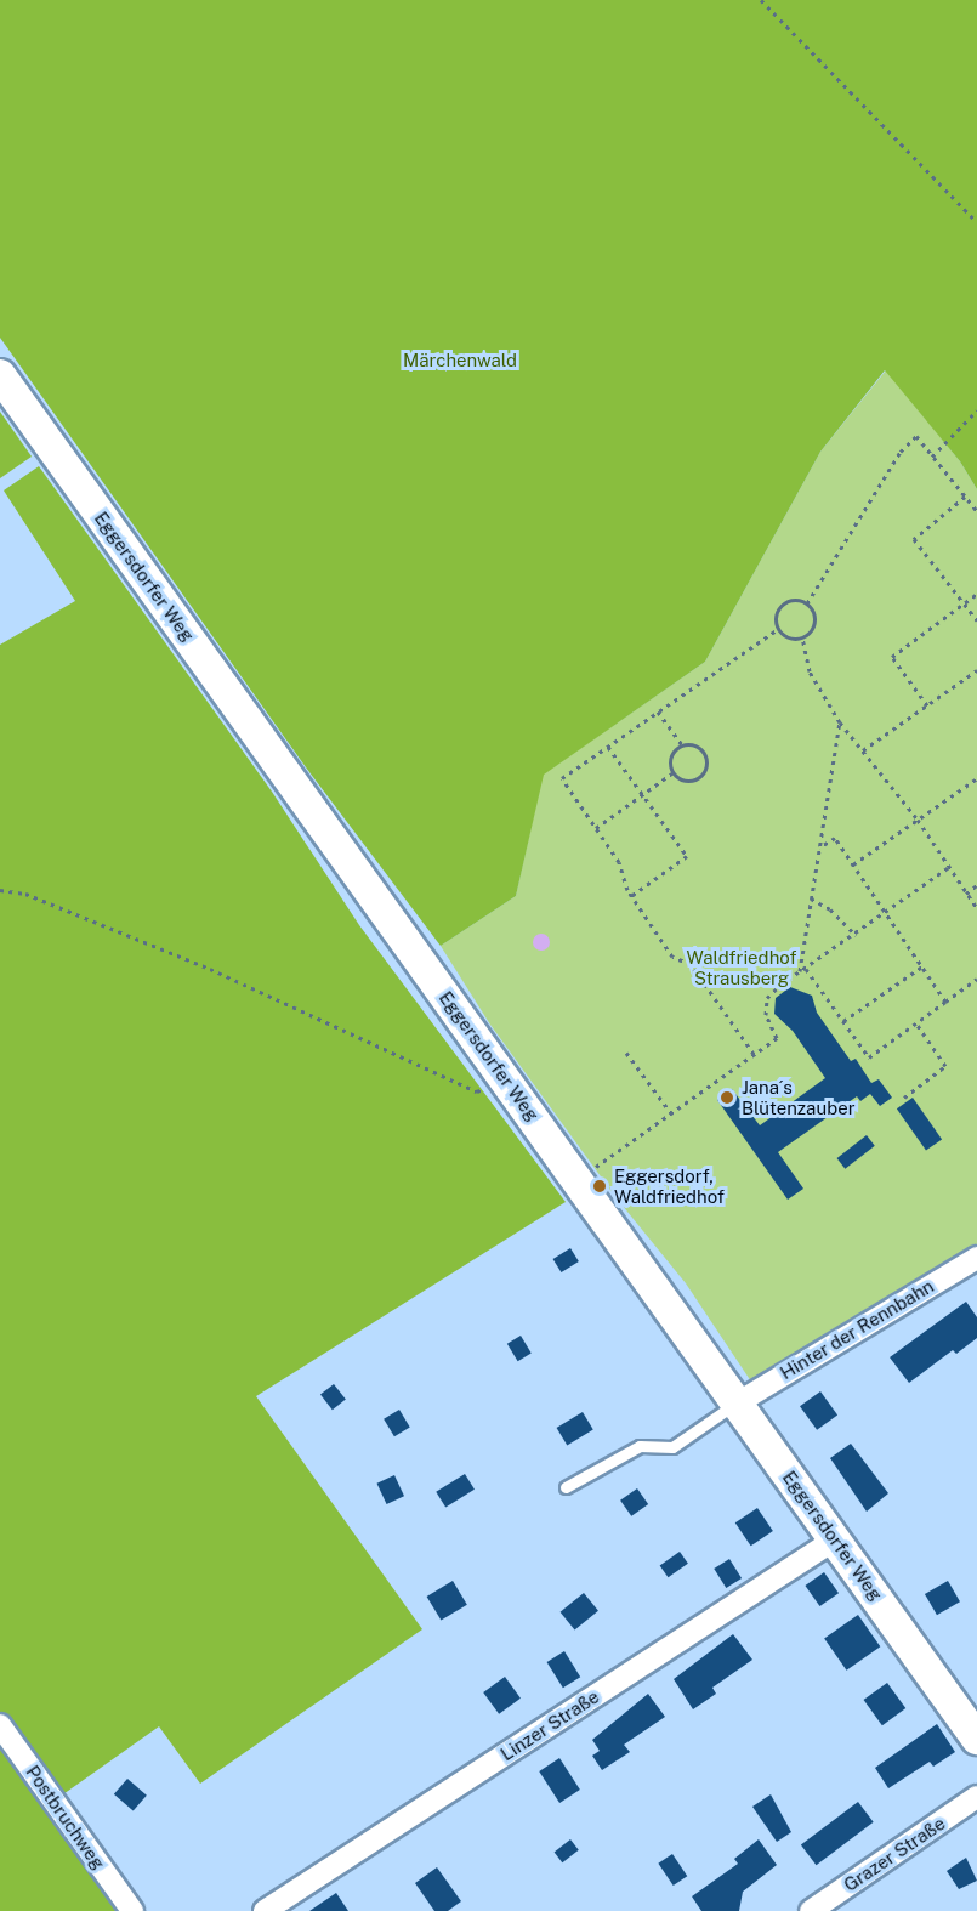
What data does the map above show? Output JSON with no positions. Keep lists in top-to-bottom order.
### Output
{
  "streets": {
    "main road": ["Eggersdorfer Weg"],
    "street": [
      "Hinter der Rennbahn",
      "Linzer Straße",
      "Postbruchweg",
      "Grazer Straße"
    ]
  },
  "crossings": [
    ["Eggersdorfer Weg", "Hinter der Rennbahn"],
    ["Eggersdorfer Weg", "Linzer Straße"]
  ],
  "parks": ["Märchenwald", "Waldfriedhof Strausberg"],
  "places": ["Jana´s Blütenzauber", "Eggersdorf, Waldfriedhof"]
}
